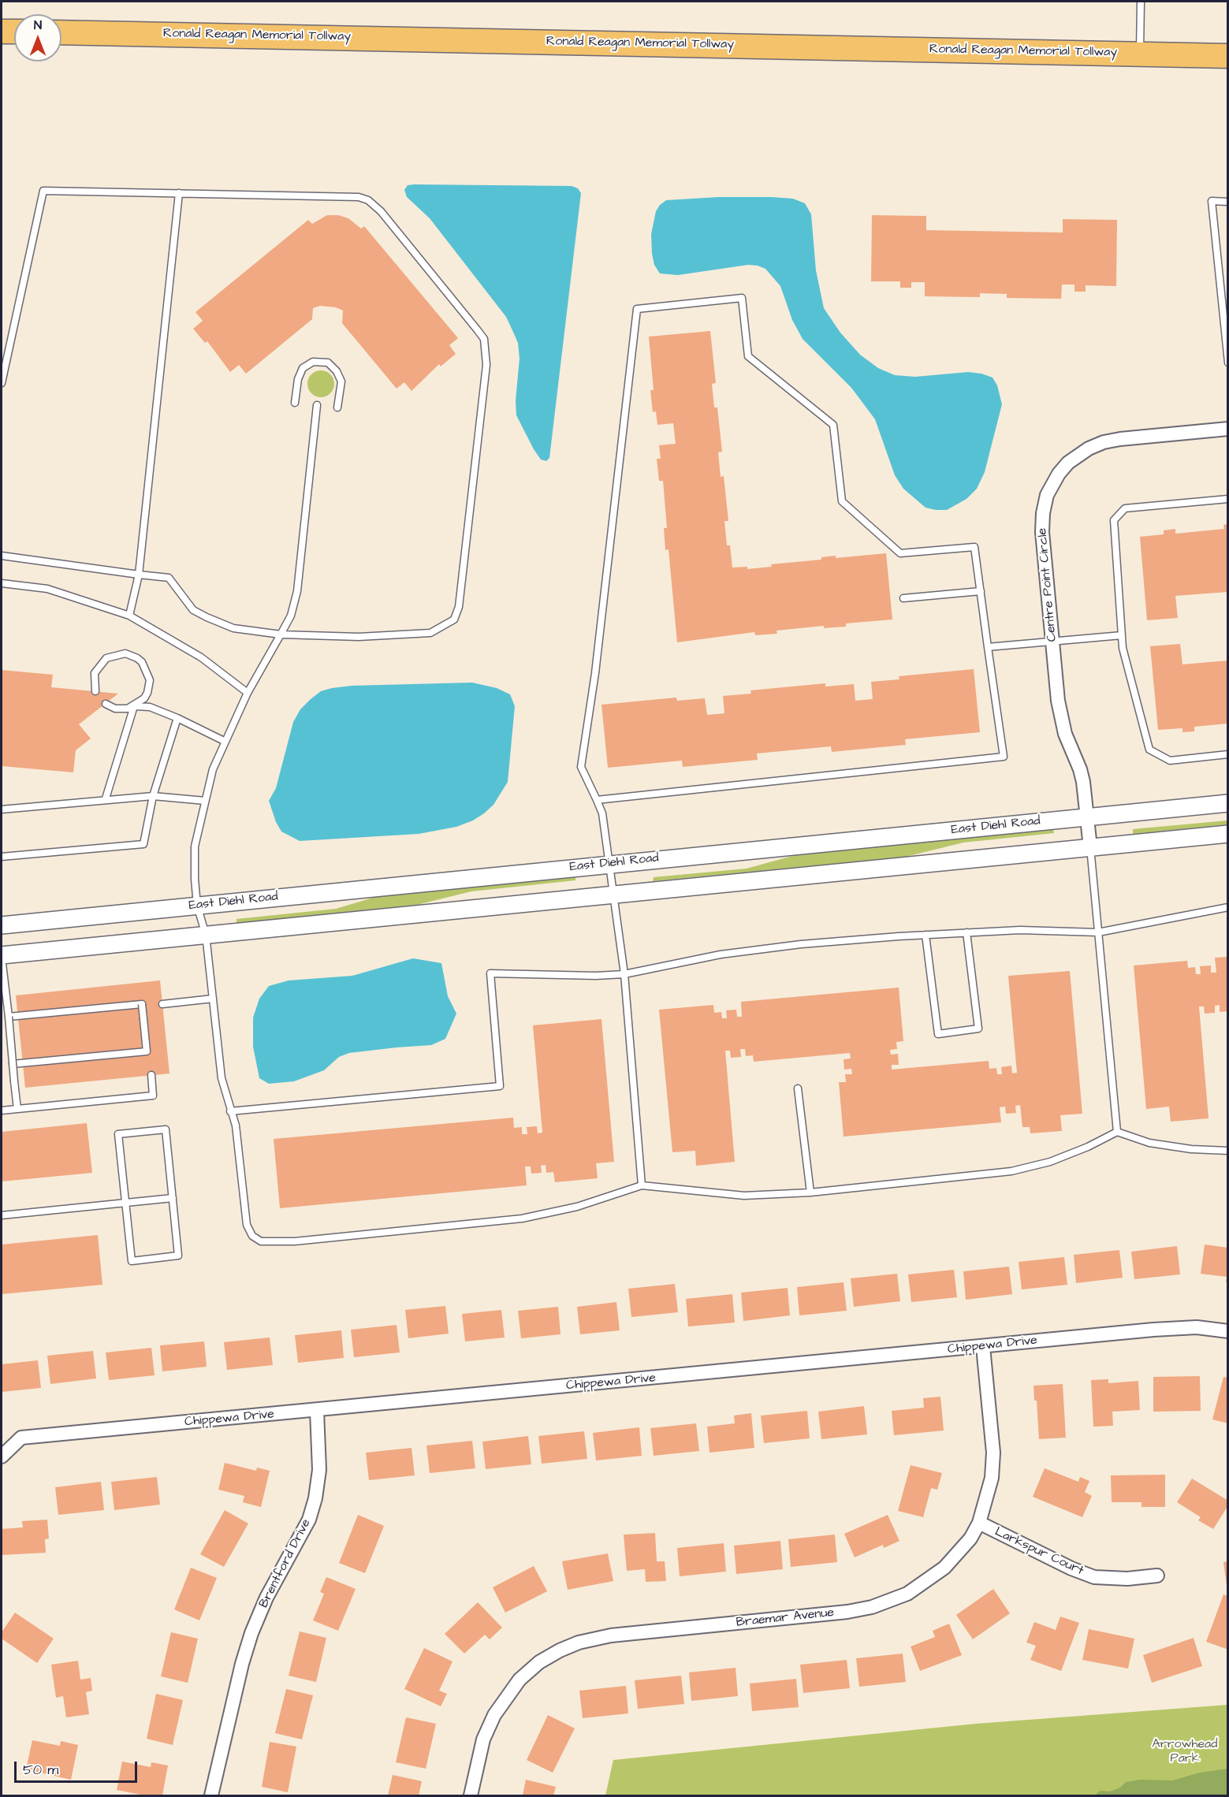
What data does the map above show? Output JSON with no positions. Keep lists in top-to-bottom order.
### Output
{
  "streets": {
    "highway": ["Ronald Reagan Memorial Tollway"],
    "street": [
      "Centre Point Circle",
      "East Diehl Road",
      "Chippewa Drive",
      "Larkspur Court",
      "Brentford Drive",
      "Braemar Avenue"
    ]
  },
  "crossings": [
    ["Centre Point Circle", "East Diehl Road"],
    ["Chippewa Drive", "Brentford Drive"],
    ["Chippewa Drive", "Braemar Avenue"],
    ["Larkspur Court", "Braemar Avenue"]
  ],
  "parks": ["Arrowhead Park"],
  "scale_bar": "50 m",
  "north": "top"
}
